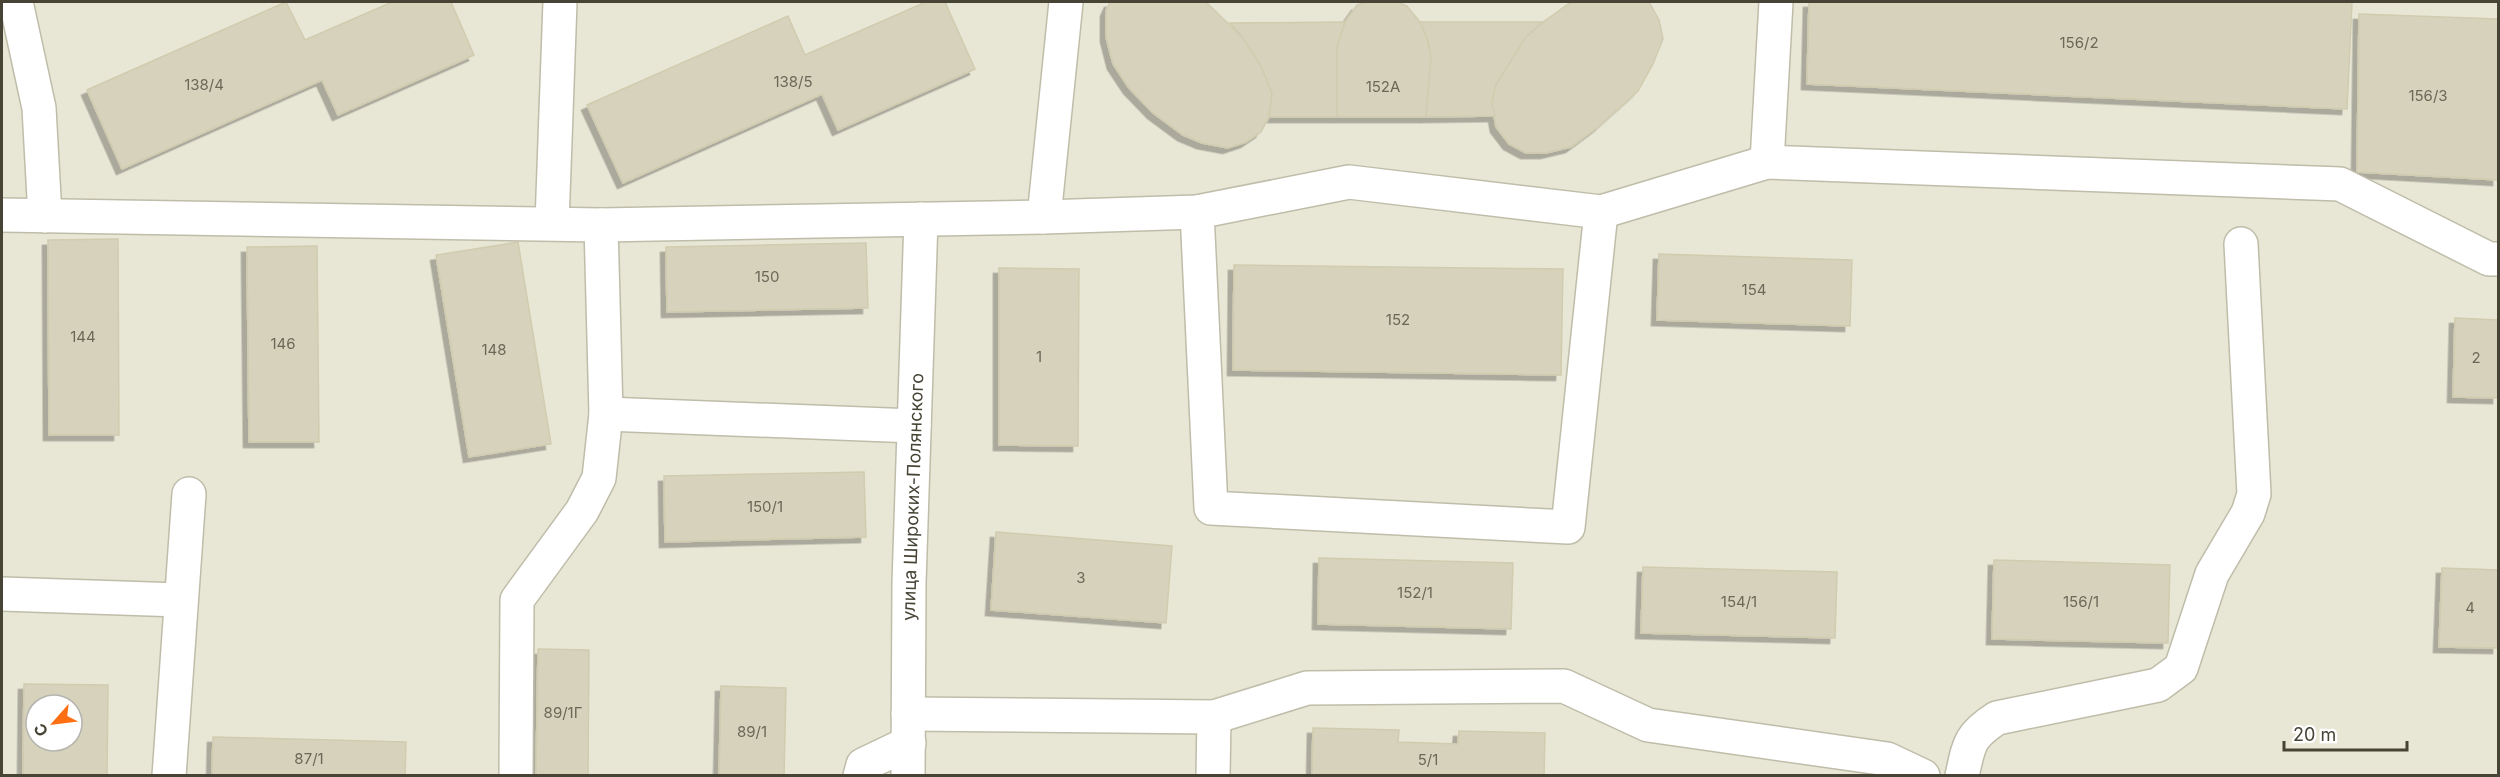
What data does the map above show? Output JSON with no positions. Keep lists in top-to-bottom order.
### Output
{
  "streets": {
    "street": ["улица Широких-Полянского"]
  },
  "house_numbers": [
    "156/2",
    "138/5",
    "138/4",
    "152А",
    "156/3",
    "150",
    "154",
    "152",
    "144",
    "146",
    "148",
    "1",
    "2",
    "150/1",
    "3",
    "152/1",
    "154/1",
    "156/1",
    "4",
    "89/1Г",
    "89/1",
    "87/1",
    "5/1"
  ],
  "scale_bar": "20 m",
  "north": "bottom left"
}
